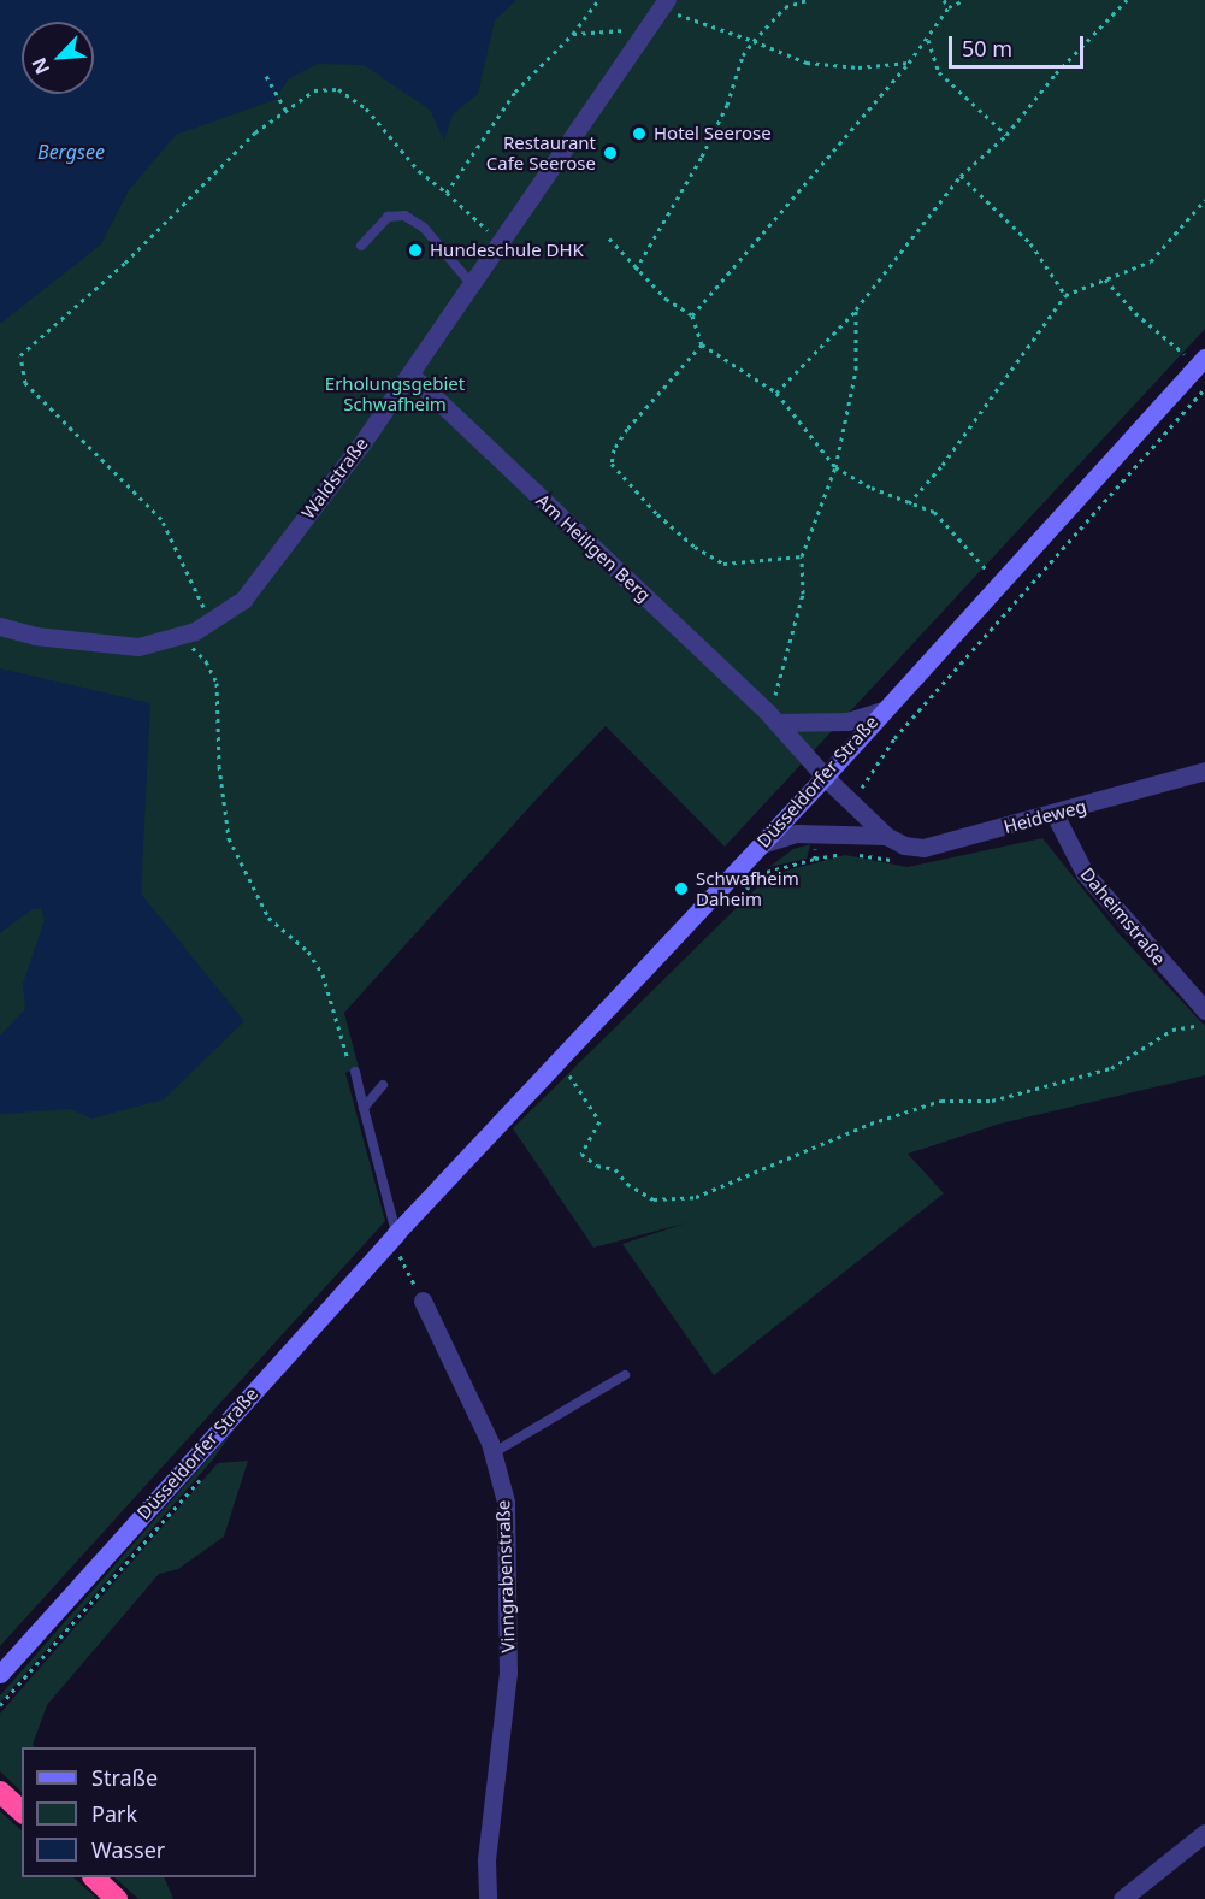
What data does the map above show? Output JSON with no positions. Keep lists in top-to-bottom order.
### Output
{
  "streets": {
    "main road": ["Düsseldorfer Straße"],
    "street": [
      "Waldstraße",
      "Am Heiligen Berg",
      "Heideweg",
      "Daheimstraße",
      "Vinngrabenstraße"
    ]
  },
  "crossings": [
    ["Waldstraße", "Am Heiligen Berg"],
    ["Am Heiligen Berg", "Düsseldorfer Straße"],
    ["Heideweg", "Daheimstraße"]
  ],
  "water": ["Bergsee"],
  "parks": ["Erholungsgebiet Schwafheim"],
  "places": [
    "Hotel Seerose",
    "Restaurant Cafe Seerose",
    "Hundeschule DHK",
    "Schwafheim Daheim"
  ],
  "legend": ["Straße", "Park", "Wasser"],
  "scale_bar": "50 m",
  "north": "bottom left"
}
